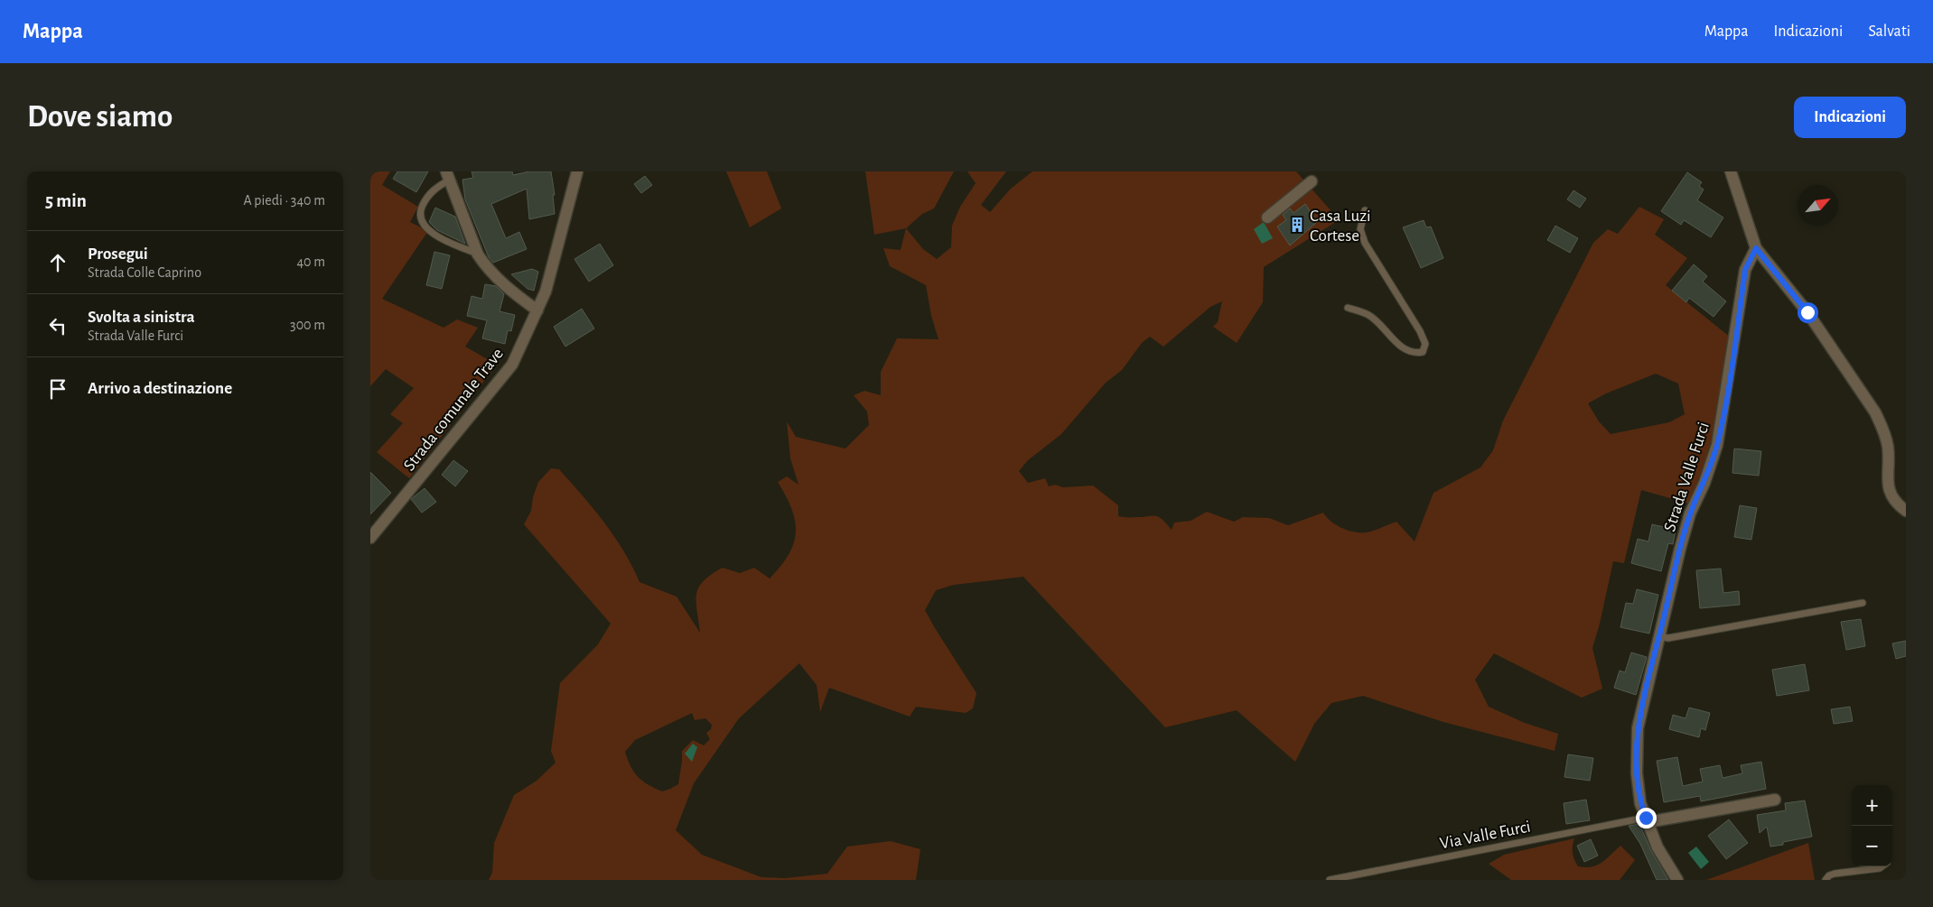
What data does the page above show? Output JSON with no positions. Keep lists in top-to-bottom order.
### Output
{
  "streets": {
    "street": ["Strada comunale Trave", "Strada Valle Furci"],
    "lane": ["Via Valle Furci"]
  },
  "crossings": [
    ["Strada Valle Furci", "Via Valle Furci"]
  ],
  "places": {
    "building": ["Casa Luzi Cortese"]
  },
  "north": "top right",
  "page": {
    "header": "Mappa",
    "nav": ["Mappa", "Indicazioni", "Salvati"],
    "buttons": "Indicazioni",
    "title": "Dove siamo",
    "heading": ["5 min", "A piedi · 340 m"],
    "list": [
      ["Prosegui", "Strada Colle Caprino", "40 m"],
      ["Svolta a sinistra", "Strada Valle Furci", "300 m"],
      "Arrivo a destinazione"
    ],
    "map_buttons": ["+", "−"]
  }
}
